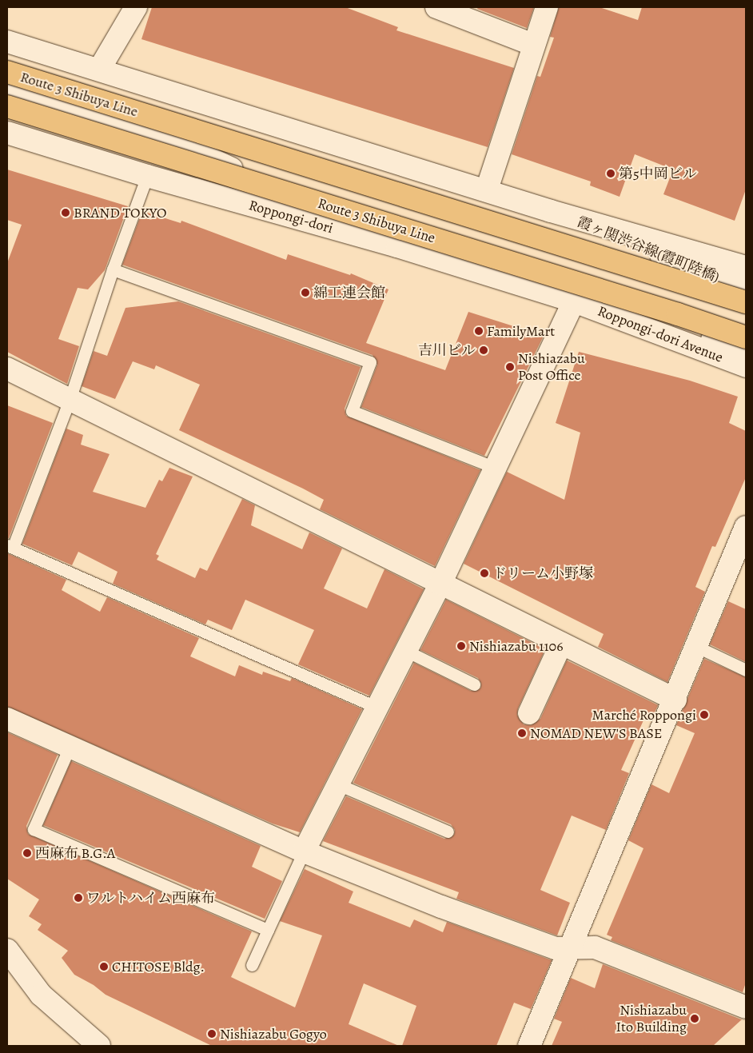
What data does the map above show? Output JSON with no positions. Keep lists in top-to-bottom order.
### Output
{
  "streets": {
    "highway": ["Route 3 Shibuya Line"],
    "street": ["Roppongi-dori", "霞ヶ関渋谷線(霞町陸橋)", "Roppongi-dori Avenue"]
  },
  "crossings": [
    ["Roppongi-dori", "Roppongi-dori Avenue"]
  ],
  "places": [
    "第5中岡ビル",
    "BRAND TOKYO",
    "綿工連会館",
    "FamilyMart",
    "吉川ビル",
    "Nishiazabu Post Office",
    "ドリーム小野塚",
    "Nishiazabu 1106",
    "Marché Roppongi",
    "NOMAD NEW'S BASE",
    "西麻布 B.G.A",
    "ワルトハイム西麻布",
    "CHITOSE Bldg.",
    "Nishiazabu Ito Building",
    "Nishiazabu Gogyo"
  ]
}
